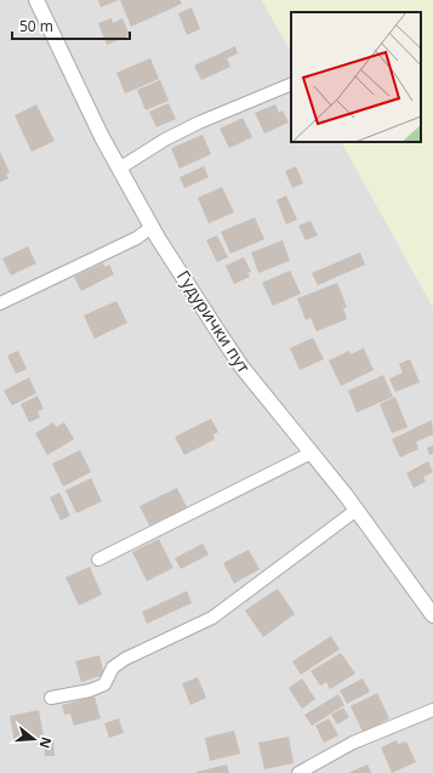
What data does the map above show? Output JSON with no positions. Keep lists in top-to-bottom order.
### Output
{
  "streets": {
    "street": ["Гудурички пут"]
  },
  "scale_bar": "50 m",
  "north": "right"
}
